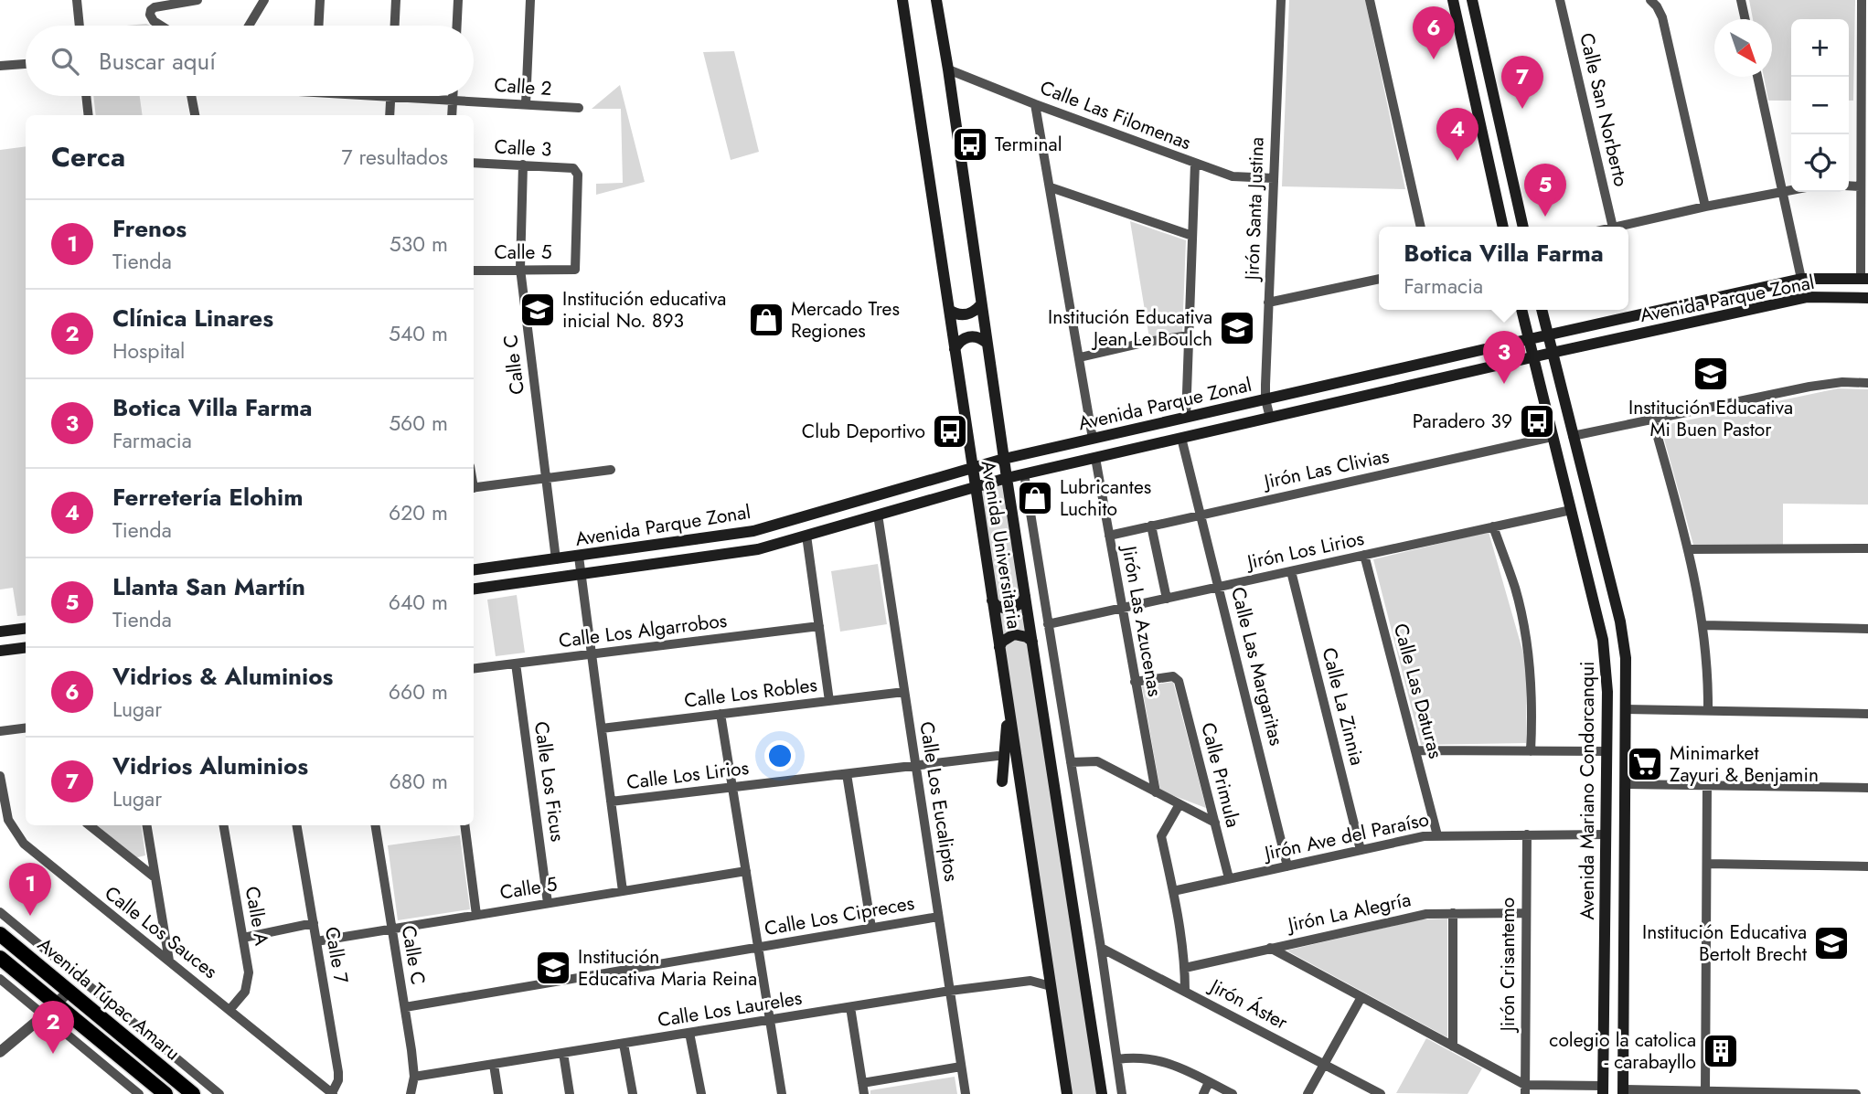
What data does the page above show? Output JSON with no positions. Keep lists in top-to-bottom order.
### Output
{
  "streets": {
    "highway": ["Avenida Túpac Amaru"],
    "main road": ["Avenida Parque Zonal", "Avenida Universitaria", "Avenida Mariano Condorcanqui"],
    "street": [
      "Calle 2",
      "Calle San Norberto",
      "Calle Las Filomenas",
      "Calle 3",
      "Jirón Santa Justina",
      "Calle 5",
      "Calle C",
      "Jirón Las Clivias",
      "Jirón Los Lirios",
      "Jirón Las Azucenas",
      "Calle Los Algarrobos",
      "Calle Las Margaritas",
      "Calle Las Daturas",
      "Calle Los Robles",
      "Calle La Zinnia",
      "Calle Los Lirios",
      "Calle Primula",
      "Calle Los Ficus",
      "Calle Los Eucaliptos",
      "Jirón Ave del Paraíso",
      "Jirón La Alegría",
      "Calle A",
      "Calle Los Cipreces",
      "Calle Los Sauces",
      "Calle 7",
      "Jirón Crisantemo",
      "Jirón Áster",
      "Calle Los Laureles"
    ]
  },
  "crossings": [
    ["Calle Las Filomenas", "Jirón Santa Justina"],
    ["Calle Las Filomenas", "Avenida Universitaria"],
    ["Calle 3", "Calle 5"],
    ["Calle 3", "Calle C"],
    ["Jirón Santa Justina", "Avenida Parque Zonal"],
    ["Calle 5", "Calle C"],
    ["Calle 5", "Calle Los Ficus"],
    ["Calle 5", "Calle 7"],
    ["Avenida Parque Zonal", "Calle C"],
    ["Avenida Parque Zonal", "Avenida Universitaria"],
    ["Avenida Parque Zonal", "Jirón Las Azucenas"],
    ["Avenida Parque Zonal", "Calle Las Margaritas"],
    ["Avenida Parque Zonal", "Avenida Mariano Condorcanqui"],
    ["Avenida Parque Zonal", "Calle Los Eucaliptos"],
    ["Calle C", "Calle Los Cipreces"],
    ["Calle C", "Calle Los Laureles"],
    ["Jirón Las Clivias", "Jirón Las Azucenas"],
    ["Jirón Las Clivias", "Calle Las Margaritas"],
    ["Jirón Las Clivias", "Avenida Mariano Condorcanqui"],
    ["Avenida Universitaria", "Jirón Los Lirios"],
    ["Avenida Universitaria", "Jirón Áster"],
    ["Avenida Universitaria", "Calle Los Laureles"],
    ["Jirón Los Lirios", "Jirón Las Azucenas"],
    ["Jirón Los Lirios", "Calle Las Margaritas"],
    ["Jirón Los Lirios", "Calle Las Daturas"],
    ["Jirón Los Lirios", "Calle La Zinnia"],
    ["Jirón Los Lirios", "Avenida Mariano Condorcanqui"],
    ["Jirón Las Azucenas", "Calle Primula"],
    ["Calle Los Algarrobos", "Calle Los Ficus"],
    ["Calle Las Margaritas", "Jirón Ave del Paraíso"],
    ["Calle Las Daturas", "Jirón Ave del Paraíso"],
    ["Calle Los Robles", "Calle Los Eucaliptos"],
    ["Calle La Zinnia", "Jirón Ave del Paraíso"],
    ["Calle Los Lirios", "Calle Los Eucaliptos"],
    ["Calle Primula", "Jirón Ave del Paraíso"],
    ["Avenida Mariano Condorcanqui", "Jirón Ave del Paraíso"],
    ["Calle Los Eucaliptos", "Calle Los Cipreces"],
    ["Calle Los Eucaliptos", "Calle Los Laureles"],
    ["Jirón Ave del Paraíso", "Jirón Crisantemo"],
    ["Jirón La Alegría", "Jirón Crisantemo"],
    ["Calle A", "Calle Los Sauces"],
    ["Calle Los Sauces", "Calle 7"]
  ],
  "places": {
    "bus stop": ["Terminal", "Paradero 39", "Club Deportivo"],
    "school or university": [
      "Institución educativa inicial No. 893",
      "Institución Educativa Jean Le Boulch",
      "Institución Educativa Mi Buen Pastor",
      "Institución Educativa Bertolt Brecht",
      "Institución Educativa Maria Reina"
    ],
    "shop": ["Mercado Tres Regiones", "Lubricantes Luchito"],
    "supermarket": ["Minimarket Zayuri & Benjamin"],
    "building": ["colegio la catolica - carabayllo"]
  },
  "north": "bottom right",
  "page": {
    "pins": [
      "6",
      "7",
      "4",
      "5",
      "3",
      "1",
      "2"
    ],
    "map_buttons": ["+", "−"],
    "search": "Buscar aquí",
    "heading": ["Cerca", "7 resultados"],
    "list": [
      {
        "mark": "1",
        "name": "Frenos",
        "note": "Tienda",
        "value": "530 m"
      },
      {
        "mark": "2",
        "name": "Clínica Linares",
        "note": "Hospital",
        "value": "540 m"
      },
      {
        "mark": "3",
        "name": "Botica Villa Farma",
        "note": "Farmacia",
        "value": "560 m"
      },
      {
        "mark": "4",
        "name": "Ferretería Elohim",
        "note": "Tienda",
        "value": "620 m"
      },
      {
        "mark": "5",
        "name": "Llanta San Martín",
        "note": "Tienda",
        "value": "640 m"
      },
      {
        "mark": "6",
        "name": "Vidrios & Aluminios",
        "note": "Lugar",
        "value": "660 m"
      },
      {
        "mark": "7",
        "name": "Vidrios Aluminios",
        "note": "Lugar",
        "value": "680 m"
      }
    ],
    "popup": ["Botica Villa Farma", "Farmacia"]
  }
}
